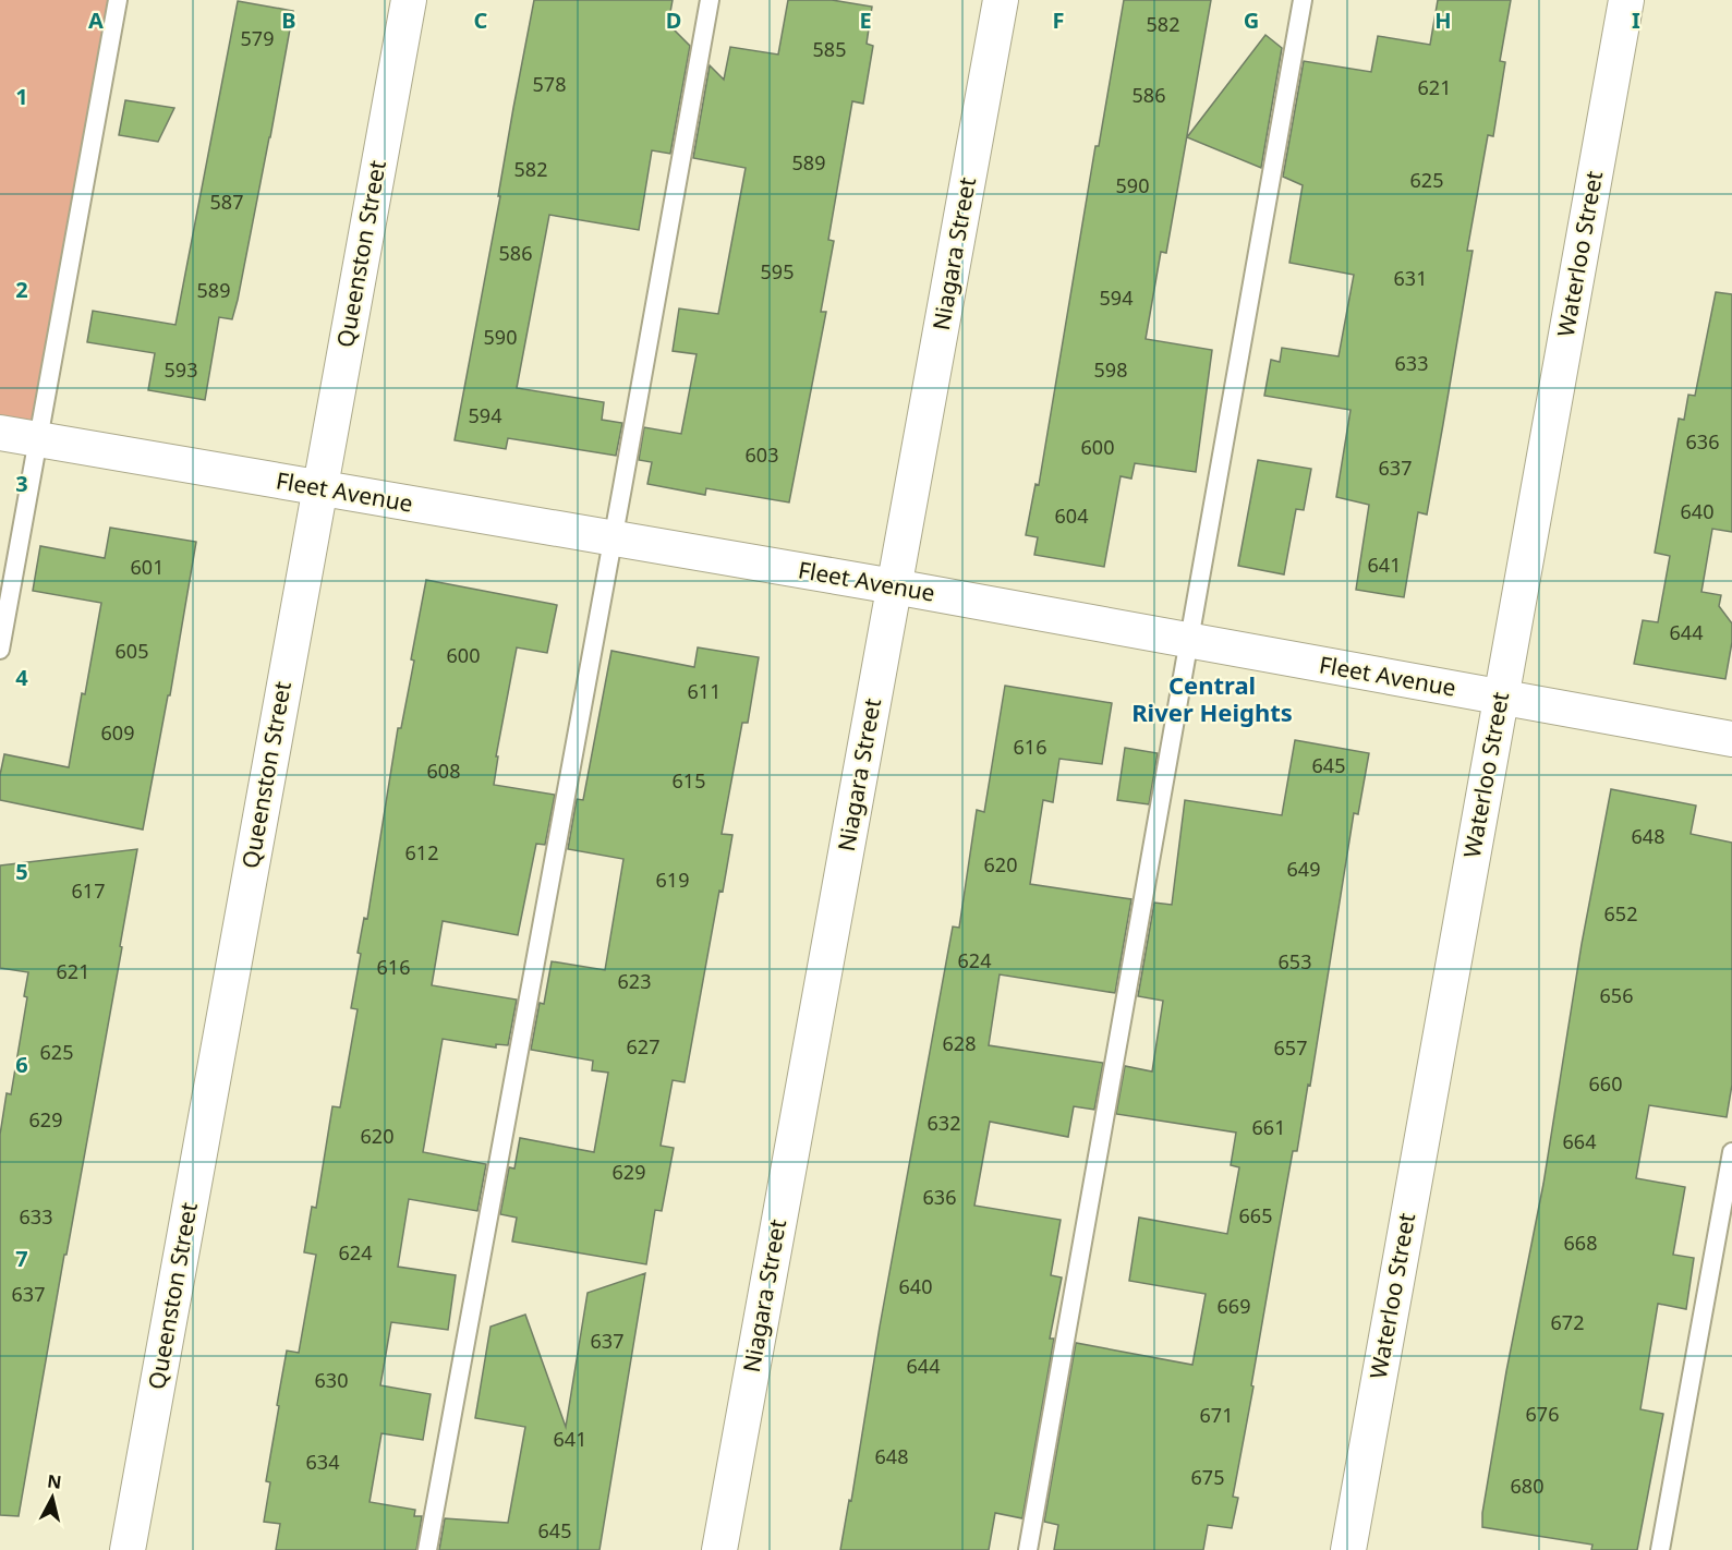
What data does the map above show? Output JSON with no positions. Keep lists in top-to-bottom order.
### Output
{
  "streets": {
    "street": [
      "Queenston Street",
      "Niagara Street",
      "Waterloo Street",
      "Fleet Avenue"
    ]
  },
  "crossings": [
    ["Queenston Street", "Fleet Avenue"],
    ["Niagara Street", "Fleet Avenue"],
    ["Waterloo Street", "Fleet Avenue"]
  ],
  "districts": ["Central River Heights"],
  "house_numbers": [
    "582",
    "579",
    "585",
    "578",
    "621",
    "586",
    "589",
    "582",
    "625",
    "590",
    "587",
    "586",
    "595",
    "631",
    "589",
    "594",
    "590",
    "633",
    "593",
    "598",
    "594",
    "636",
    "600",
    "603",
    "637",
    "640",
    "604",
    "641",
    "601",
    "644",
    "605",
    "600",
    "611",
    "609",
    "616",
    "645",
    "608",
    "615",
    "648",
    "612",
    "620",
    "649",
    "619",
    "617",
    "652",
    "624",
    "653",
    "616",
    "621",
    "623",
    "656",
    "628",
    "627",
    "657",
    "625",
    "660",
    "629",
    "632",
    "661",
    "620",
    "664",
    "629",
    "636",
    "665",
    "633",
    "668",
    "624",
    "640",
    "637",
    "669",
    "672",
    "637",
    "644",
    "630",
    "676",
    "671",
    "641",
    "648",
    "634",
    "675",
    "680",
    "645"
  ],
  "north": "top",
  "grid": {
    "columns": [
      "A",
      "B",
      "C",
      "D",
      "E",
      "F",
      "G",
      "H",
      "I"
    ],
    "rows": [
      "1",
      "2",
      "3",
      "4",
      "5",
      "6",
      "7"
    ]
  }
}
